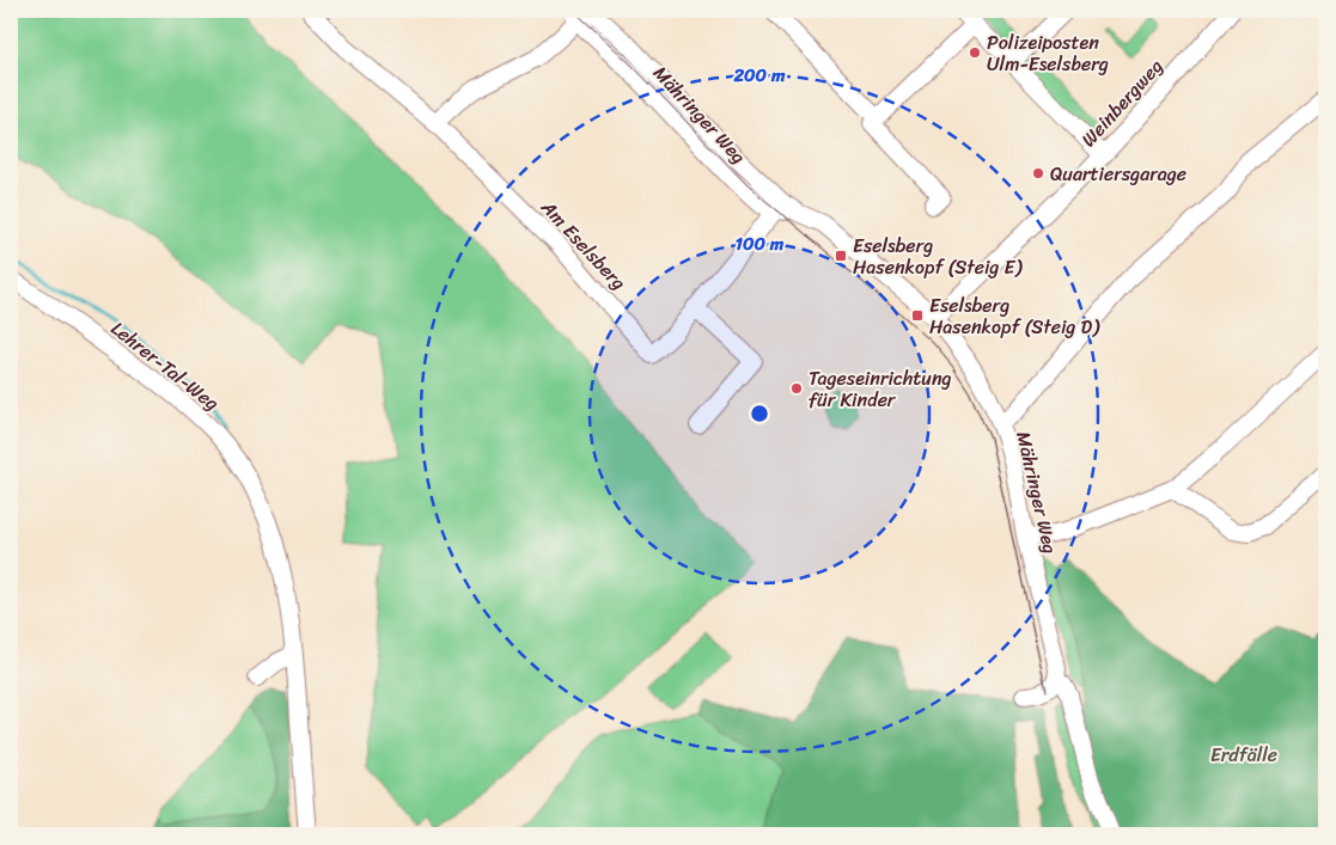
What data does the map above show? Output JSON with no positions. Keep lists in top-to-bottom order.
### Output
{
  "streets": {
    "street": [
      "Weinbergweg",
      "Mähringer Weg",
      "Am Eselsberg",
      "Lehrer-Tal-Weg"
    ]
  },
  "crossings": [
    ["Weinbergweg", "Mähringer Weg"],
    ["Mähringer Weg", "Am Eselsberg"]
  ],
  "parks": ["Erdfälle"],
  "places": {
    "other": ["Polizeiposten Ulm-Eselsberg", "Quartiersgarage", "Tageseinrichtung für Kinder"],
    "transit": ["Eselsberg Hasenkopf (Steig E)", "Eselsberg Hasenkopf (Steig D)"]
  },
  "rings": ["200 m", "100 m"]
}
